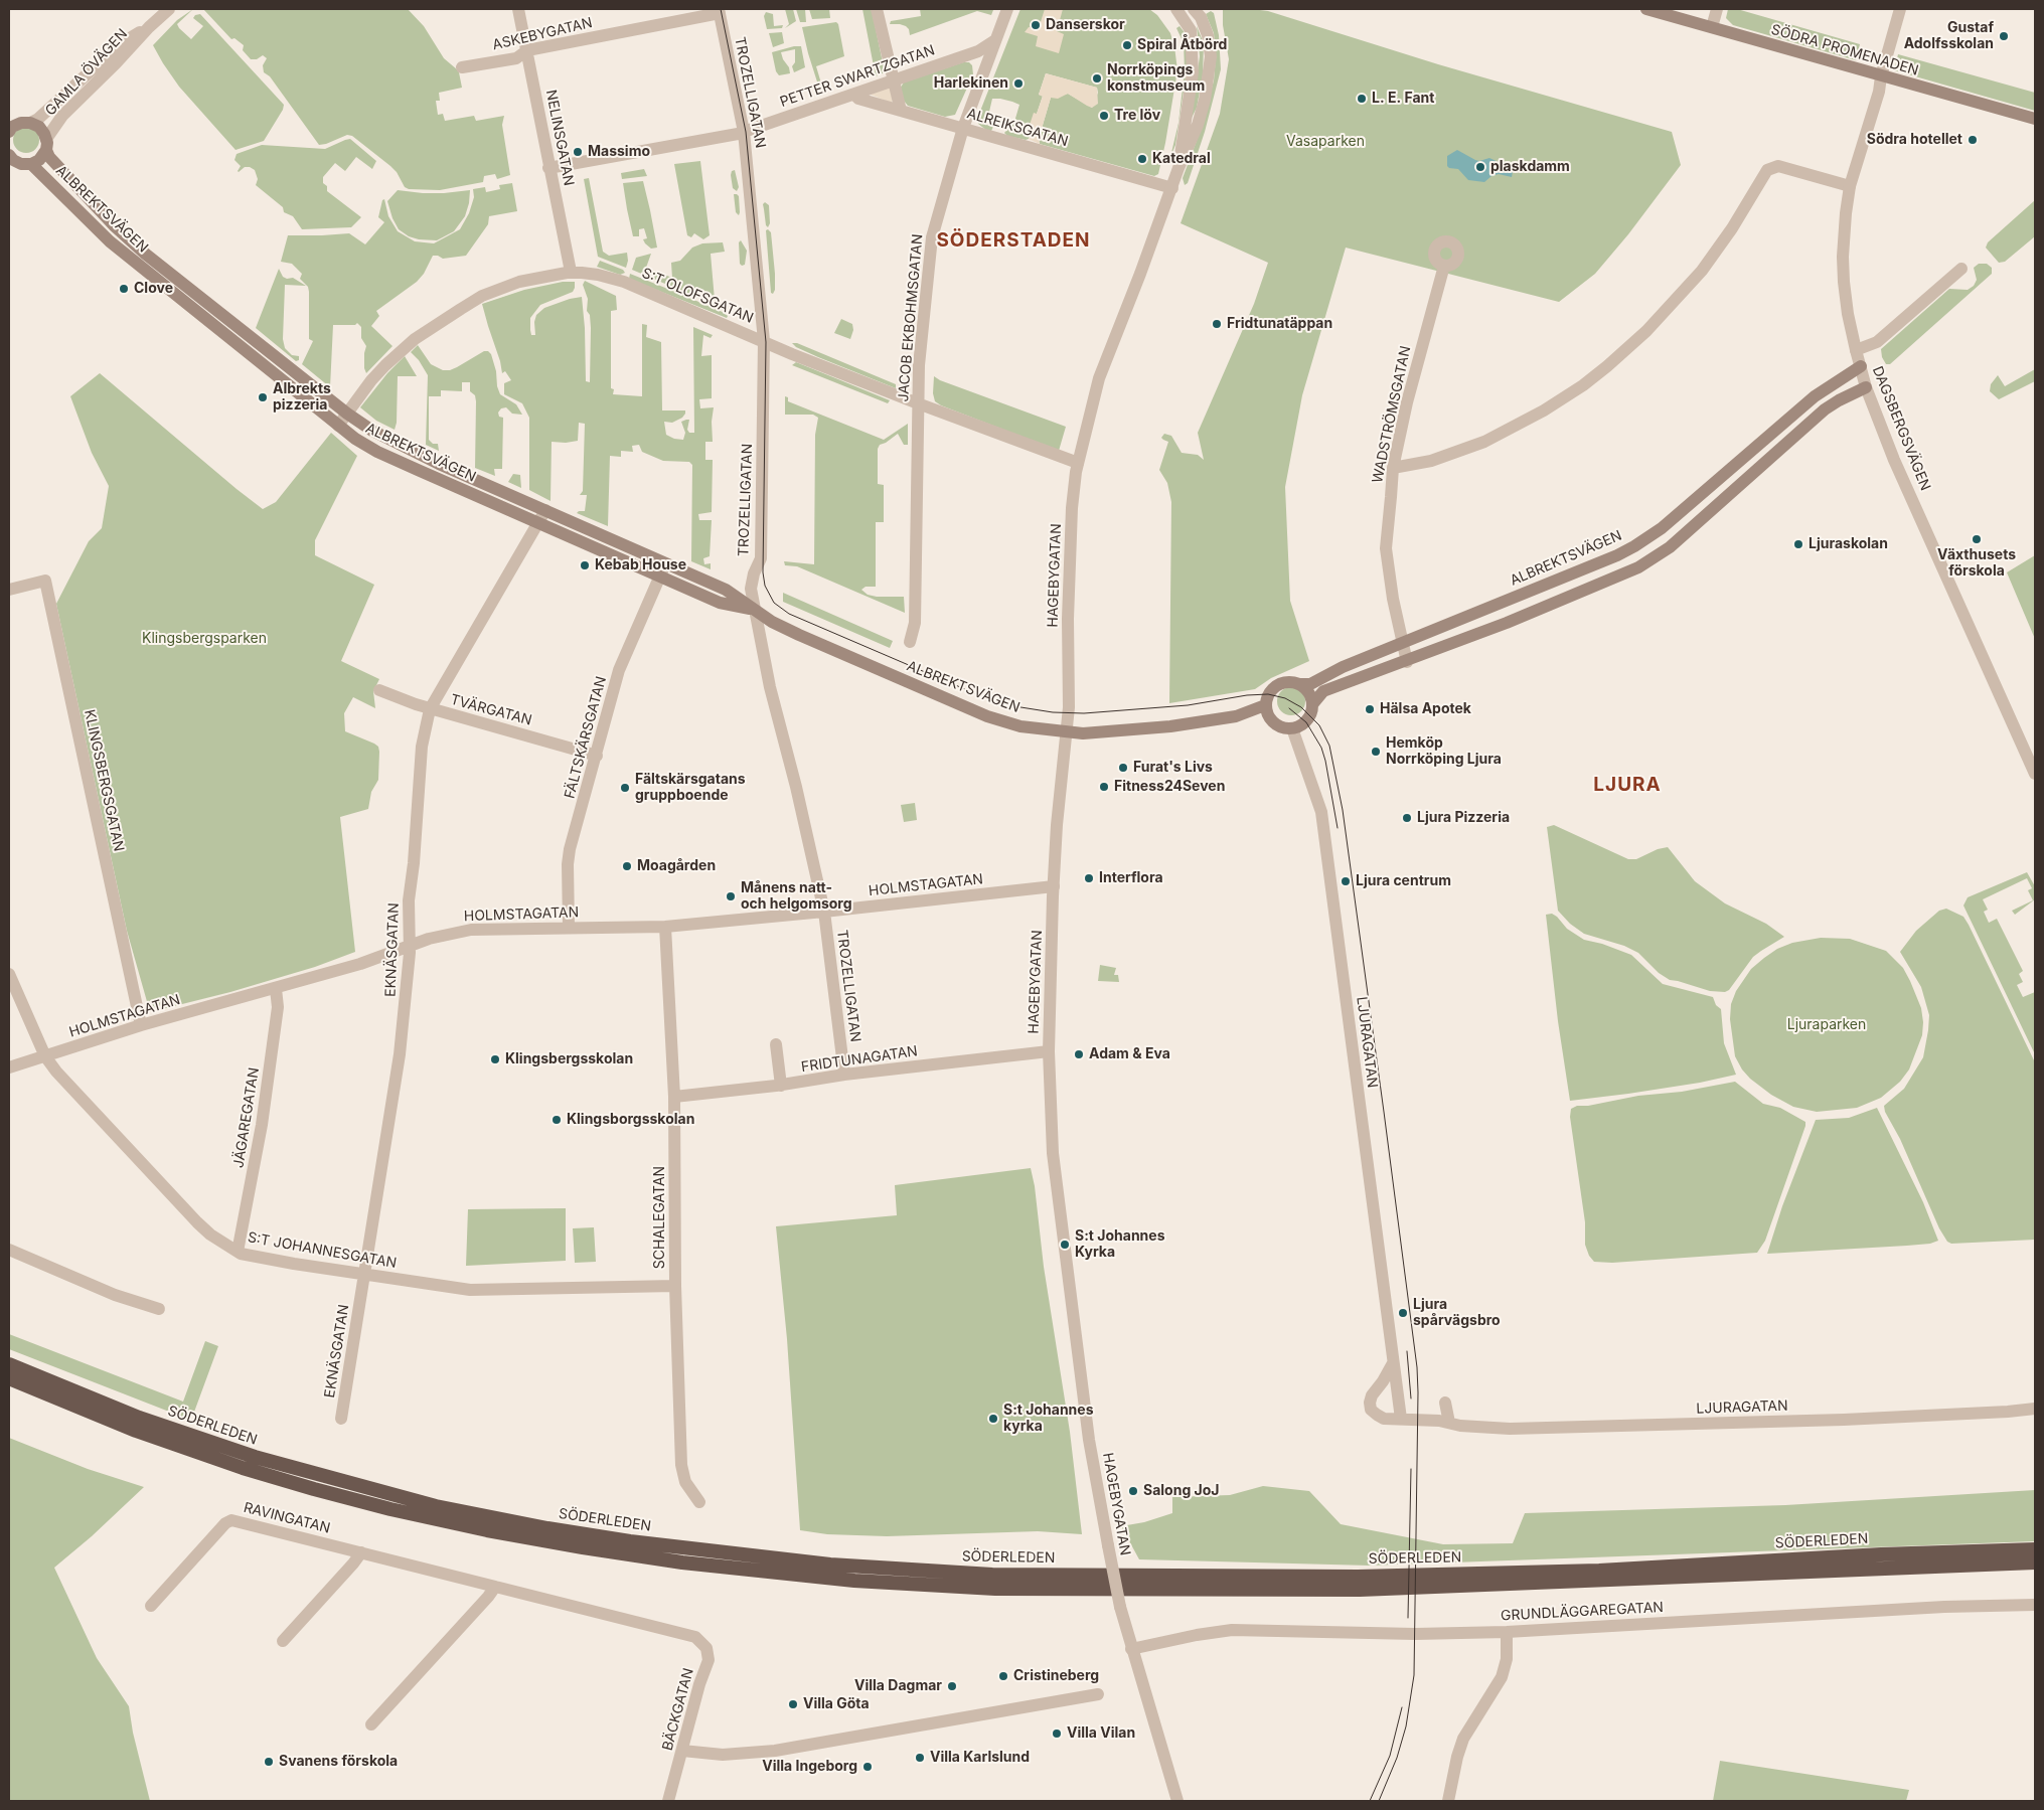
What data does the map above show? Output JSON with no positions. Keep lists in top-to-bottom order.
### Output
{
  "streets": {
    "highway": ["SÖDERLEDEN"],
    "main road": ["SÖDRA PROMENADEN", "ALBREKTSVÄGEN"],
    "street": [
      "ASKEBYGATAN",
      "GAMLA ÖVÄGEN",
      "PETTER SWARTZGATAN",
      "TROZELLIGATAN",
      "ALREIKSGATAN",
      "NELINSGATAN",
      "S:T OLOFSGATAN",
      "JACOB EKBOHMSGATAN",
      "WADSTRÖMSGATAN",
      "DAGSBERGSVÄGEN",
      "HAGEBYGATAN",
      "TVÄRGATAN",
      "FÄLTSKÄRSGATAN",
      "KLINGSBERGSGATAN",
      "HOLMSTAGATAN",
      "EKNÄSGATAN",
      "LJURAGATAN",
      "FRIDTUNAGATAN",
      "JÄGAREGATAN",
      "SCHALEGATAN",
      "S:T JOHANNESGATAN",
      "RAVINGATAN",
      "GRUNDLÄGGAREGATAN",
      "BÄCKGATAN"
    ]
  },
  "crossings": [
    ["ASKEBYGATAN", "TROZELLIGATAN"],
    ["ASKEBYGATAN", "NELINSGATAN"],
    ["SÖDRA PROMENADEN", "DAGSBERGSVÄGEN"],
    ["GAMLA ÖVÄGEN", "ALBREKTSVÄGEN"],
    ["PETTER SWARTZGATAN", "TROZELLIGATAN"],
    ["PETTER SWARTZGATAN", "ALREIKSGATAN"],
    ["PETTER SWARTZGATAN", "NELINSGATAN"],
    ["PETTER SWARTZGATAN", "JACOB EKBOHMSGATAN"],
    ["TROZELLIGATAN", "ALBREKTSVÄGEN"],
    ["TROZELLIGATAN", "S:T OLOFSGATAN"],
    ["TROZELLIGATAN", "HOLMSTAGATAN"],
    ["TROZELLIGATAN", "FRIDTUNAGATAN"],
    ["ALREIKSGATAN", "JACOB EKBOHMSGATAN"],
    ["ALREIKSGATAN", "HAGEBYGATAN"],
    ["NELINSGATAN", "S:T OLOFSGATAN"],
    ["ALBREKTSVÄGEN", "S:T OLOFSGATAN"],
    ["ALBREKTSVÄGEN", "WADSTRÖMSGATAN"],
    ["ALBREKTSVÄGEN", "DAGSBERGSVÄGEN"],
    ["ALBREKTSVÄGEN", "HAGEBYGATAN"],
    ["ALBREKTSVÄGEN", "FÄLTSKÄRSGATAN"],
    ["ALBREKTSVÄGEN", "EKNÄSGATAN"],
    ["ALBREKTSVÄGEN", "LJURAGATAN"],
    ["S:T OLOFSGATAN", "JACOB EKBOHMSGATAN"],
    ["S:T OLOFSGATAN", "HAGEBYGATAN"],
    ["HAGEBYGATAN", "HOLMSTAGATAN"],
    ["HAGEBYGATAN", "FRIDTUNAGATAN"],
    ["HAGEBYGATAN", "GRUNDLÄGGAREGATAN"],
    ["TVÄRGATAN", "FÄLTSKÄRSGATAN"],
    ["TVÄRGATAN", "EKNÄSGATAN"],
    ["FÄLTSKÄRSGATAN", "HOLMSTAGATAN"],
    ["KLINGSBERGSGATAN", "HOLMSTAGATAN"],
    ["HOLMSTAGATAN", "EKNÄSGATAN"],
    ["HOLMSTAGATAN", "JÄGAREGATAN"],
    ["HOLMSTAGATAN", "SCHALEGATAN"],
    ["HOLMSTAGATAN", "S:T JOHANNESGATAN"],
    ["EKNÄSGATAN", "S:T JOHANNESGATAN"],
    ["FRIDTUNAGATAN", "SCHALEGATAN"],
    ["JÄGAREGATAN", "S:T JOHANNESGATAN"],
    ["SCHALEGATAN", "S:T JOHANNESGATAN"],
    ["RAVINGATAN", "BÄCKGATAN"]
  ],
  "districts": ["SÖDERSTADEN", "LJURA"],
  "parks": ["Vasaparken", "Klingsbergsparken", "Ljuraparken"],
  "places": [
    "Danserskor",
    "Gustaf Adolfsskolan",
    "Spiral Åtbörd",
    "Norrköpings konstmuseum",
    "Harlekinen",
    "L. E. Fant",
    "Tre löv",
    "Södra hotellet",
    "Massimo",
    "Katedral",
    "plaskdamm",
    "Clove",
    "Fridtunatäppan",
    "Albrekts pizzeria",
    "Växthusets förskola",
    "Ljuraskolan",
    "Kebab House",
    "Hälsa Apotek",
    "Hemköp Norrköping Ljura",
    "Furat's Livs",
    "Fitness24Seven",
    "Fältskärsgatans gruppboende",
    "Ljura Pizzeria",
    "Moagården",
    "Interflora",
    "Ljura centrum",
    "Månens natt- och helgomsorg",
    "Adam & Eva",
    "Klingsbergsskolan",
    "Klingsborgsskolan",
    "S:t Johannes Kyrka",
    "Ljura spårvägsbro",
    "S:t Johannes kyrka",
    "Salong JoJ",
    "Cristineberg",
    "Villa Dagmar",
    "Villa Göta",
    "Villa Vilan",
    "Villa Karlslund",
    "Svanens förskola",
    "Villa Ingeborg"
  ]
}
